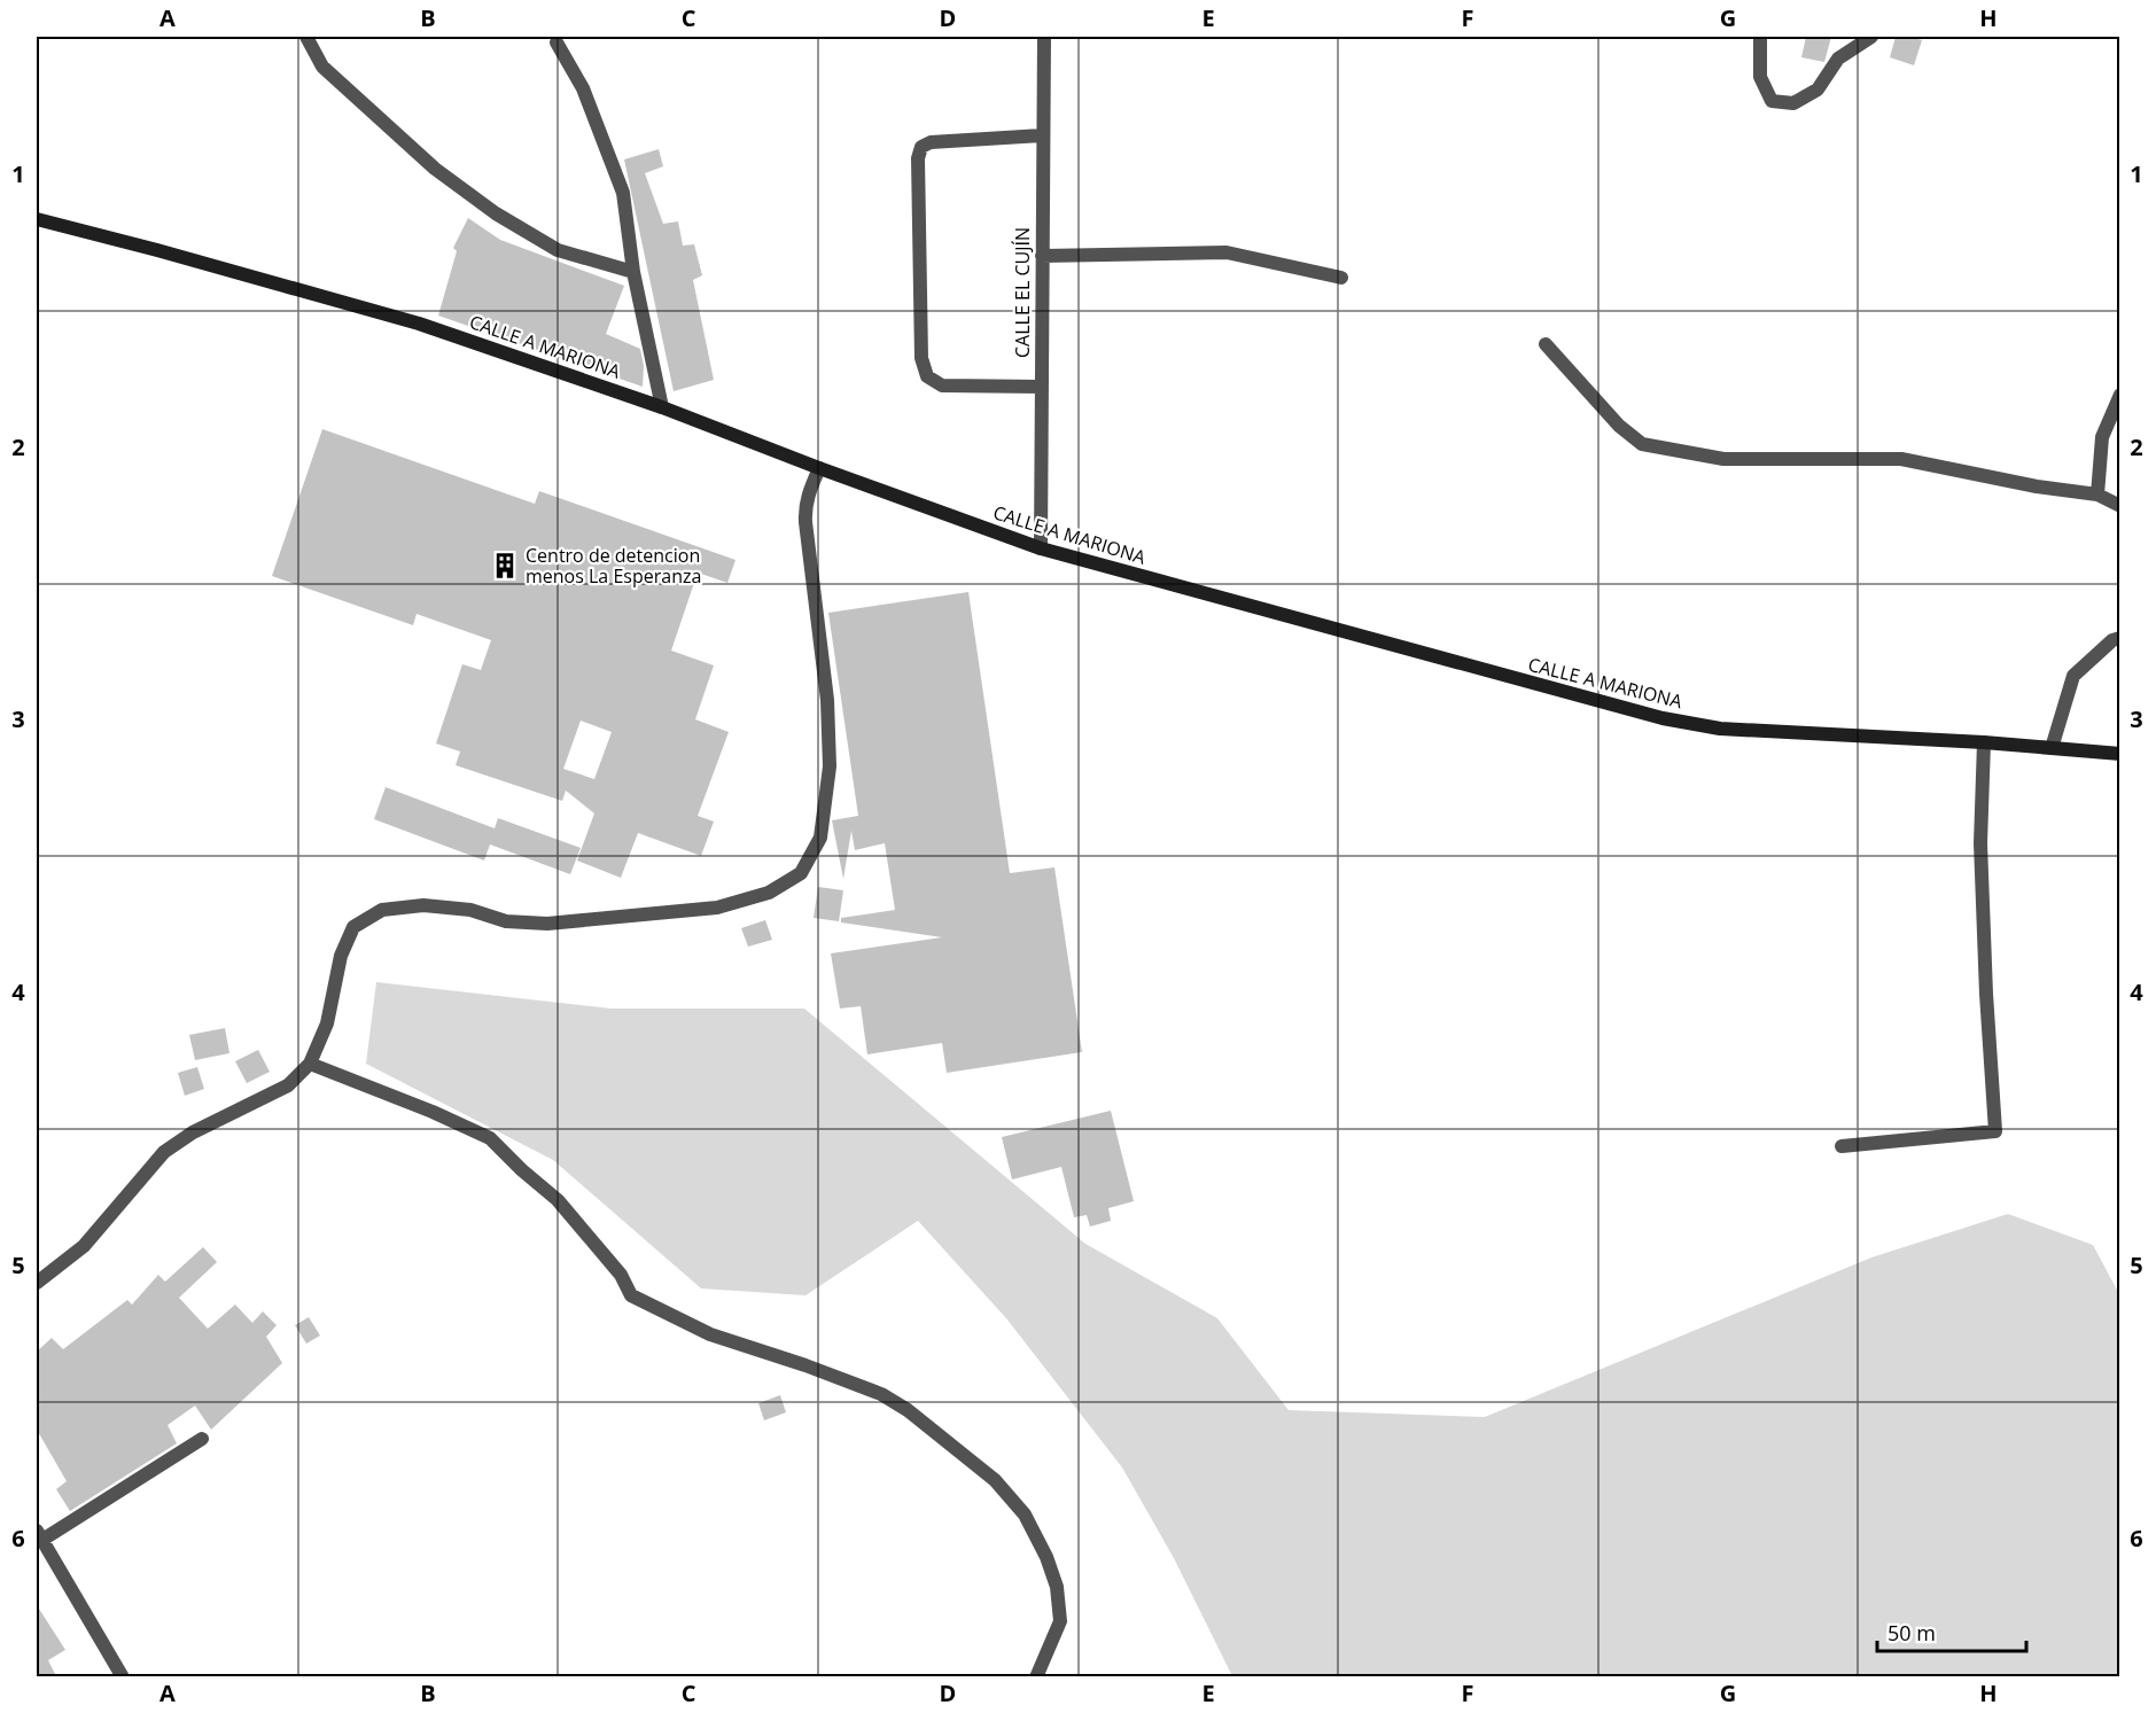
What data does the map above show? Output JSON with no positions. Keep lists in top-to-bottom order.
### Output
{
  "streets": {
    "main road": ["CALLE A MARIONA"],
    "street": ["CALLE EL CUJÍN"]
  },
  "crossings": [
    ["CALLE EL CUJÍN", "CALLE A MARIONA"]
  ],
  "places": {
    "building": ["Centro de detencion menos La Esperanza"]
  },
  "scale_bar": "50 m",
  "grid": {
    "columns": [
      "A",
      "B",
      "C",
      "D",
      "E",
      "F",
      "G",
      "H"
    ],
    "rows": [
      "1",
      "2",
      "3",
      "4",
      "5",
      "6"
    ]
  }
}
